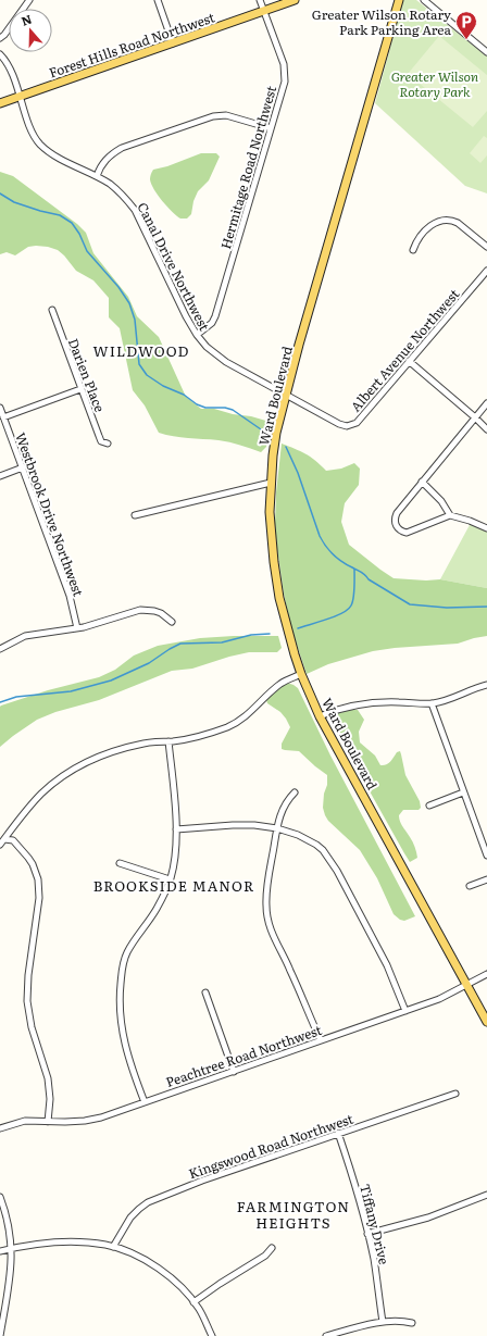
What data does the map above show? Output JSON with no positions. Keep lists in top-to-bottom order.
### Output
{
  "streets": {
    "main road": ["Forest Hills Road Northwest", "Ward Boulevard"],
    "street": [
      "Hermitage Road Northwest",
      "Canal Drive Northwest",
      "Albert Avenue Northwest",
      "Darien Place",
      "Westbrook Drive Northwest",
      "Peachtree Road Northwest",
      "Kingswood Road Northwest",
      "Tiffany Drive"
    ]
  },
  "crossings": [
    ["Forest Hills Road Northwest", "Hermitage Road Northwest"],
    ["Forest Hills Road Northwest", "Canal Drive Northwest"],
    ["Hermitage Road Northwest", "Canal Drive Northwest"],
    ["Canal Drive Northwest", "Albert Avenue Northwest"],
    ["Canal Drive Northwest", "Ward Boulevard"],
    ["Albert Avenue Northwest", "Ward Boulevard"],
    ["Ward Boulevard", "Peachtree Road Northwest"],
    ["Kingswood Road Northwest", "Tiffany Drive"]
  ],
  "districts": ["WILDWOOD", "BROOKSIDE MANOR", "FARMINGTON HEIGHTS"],
  "parks": ["Greater Wilson Rotary Park"],
  "places": {
    "parking": ["Greater Wilson Rotary Park Parking Area"]
  },
  "north": "top"
}
